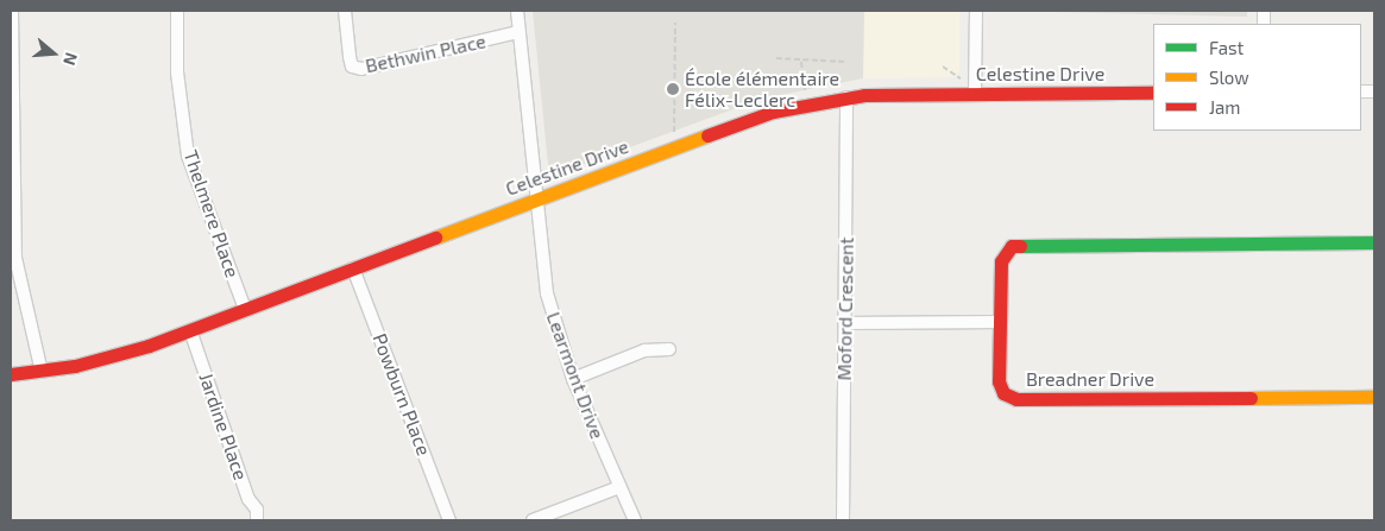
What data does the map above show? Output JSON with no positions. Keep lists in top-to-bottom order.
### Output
{
  "streets": {
    "street": [
      "Bethwin Place",
      "Celestine Drive",
      "Thelmere Place",
      "Moford Crescent",
      "Learmont Drive",
      "Breadner Drive",
      "Powburn Place",
      "Jardine Place"
    ]
  },
  "crossings": [
    ["Bethwin Place", "Learmont Drive"],
    ["Celestine Drive", "Thelmere Place"],
    ["Celestine Drive", "Moford Crescent"],
    ["Celestine Drive", "Learmont Drive"],
    ["Celestine Drive", "Powburn Place"],
    ["Celestine Drive", "Jardine Place"]
  ],
  "places": ["École élémentaire Félix-Leclerc"],
  "legend": ["Fast", "Slow", "Jam"],
  "north": "right"
}
